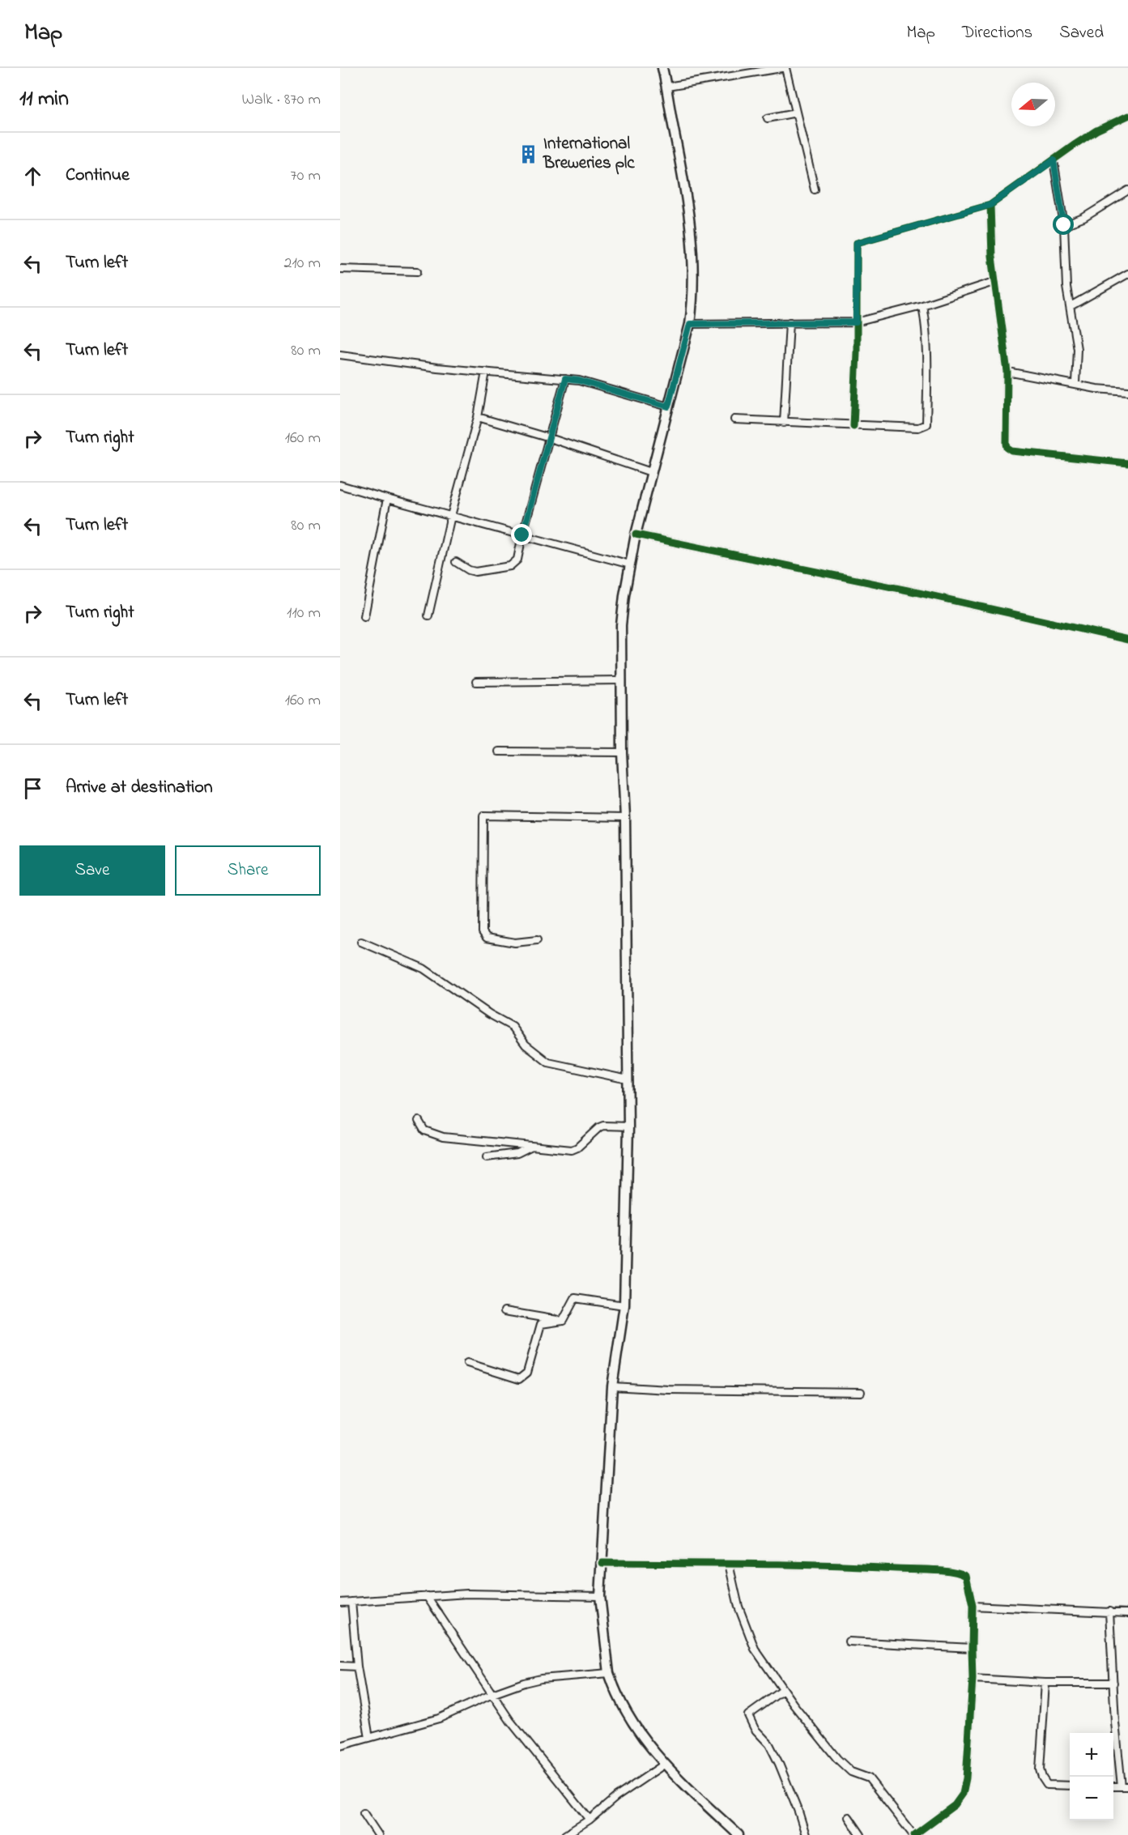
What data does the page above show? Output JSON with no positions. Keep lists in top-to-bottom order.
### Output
{
  "places": {
    "building": ["International Breweries plc"]
  },
  "north": "left",
  "page": {
    "header": "Map",
    "nav": ["Map", "Directions", "Saved"],
    "heading": ["11 min", "Walk · 870 m"],
    "list": [
      ["Continue", "70 m"],
      ["Turn left", "210 m"],
      ["Turn left", "80 m"],
      ["Turn right", "160 m"],
      ["Turn left", "80 m"],
      ["Turn right", "110 m"],
      ["Turn left", "160 m"],
      "Arrive at destination"
    ],
    "buttons": ["Save", "Share"],
    "map_buttons": ["+", "−"]
  }
}
